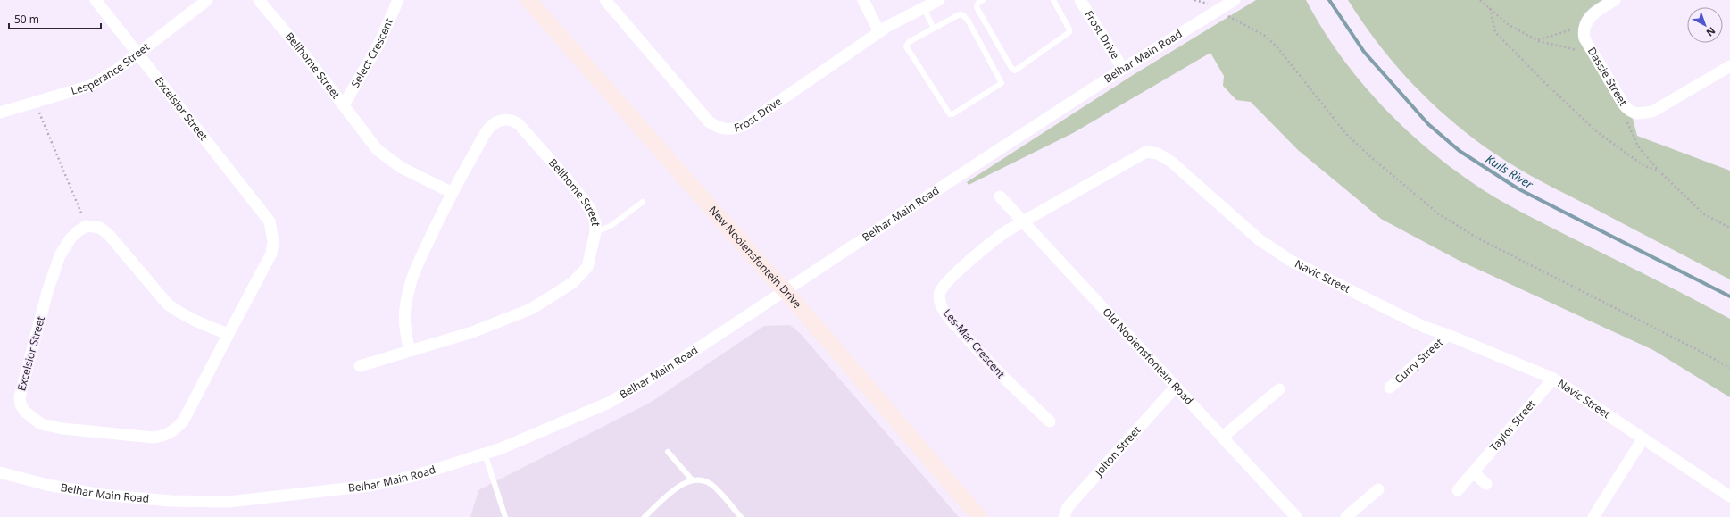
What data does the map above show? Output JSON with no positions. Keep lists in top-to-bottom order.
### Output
{
  "streets": {
    "street": [
      "Frost Drive",
      "Select Crescent",
      "Belhar Main Road",
      "Bellhome Street",
      "Lesperance Street",
      "Dassie Street",
      "Excelsior Street",
      "New Nooiensfontein Drive",
      "Navic Street",
      "Les-Mar Crescent",
      "Old Nooiensfontein Road",
      "Curry Street",
      "Taylor Street",
      "Jolton Street"
    ]
  },
  "crossings": [
    ["Frost Drive", "Belhar Main Road"],
    ["Select Crescent", "Bellhome Street"],
    ["Belhar Main Road", "New Nooiensfontein Drive"],
    ["Lesperance Street", "Excelsior Street"],
    ["Navic Street", "Les-Mar Crescent"],
    ["Navic Street", "Old Nooiensfontein Road"],
    ["Navic Street", "Curry Street"],
    ["Navic Street", "Taylor Street"],
    ["Les-Mar Crescent", "Old Nooiensfontein Road"],
    ["Old Nooiensfontein Road", "Jolton Street"]
  ],
  "water": ["Kuils River"],
  "scale_bar": "50 m",
  "north": "bottom right"
}
